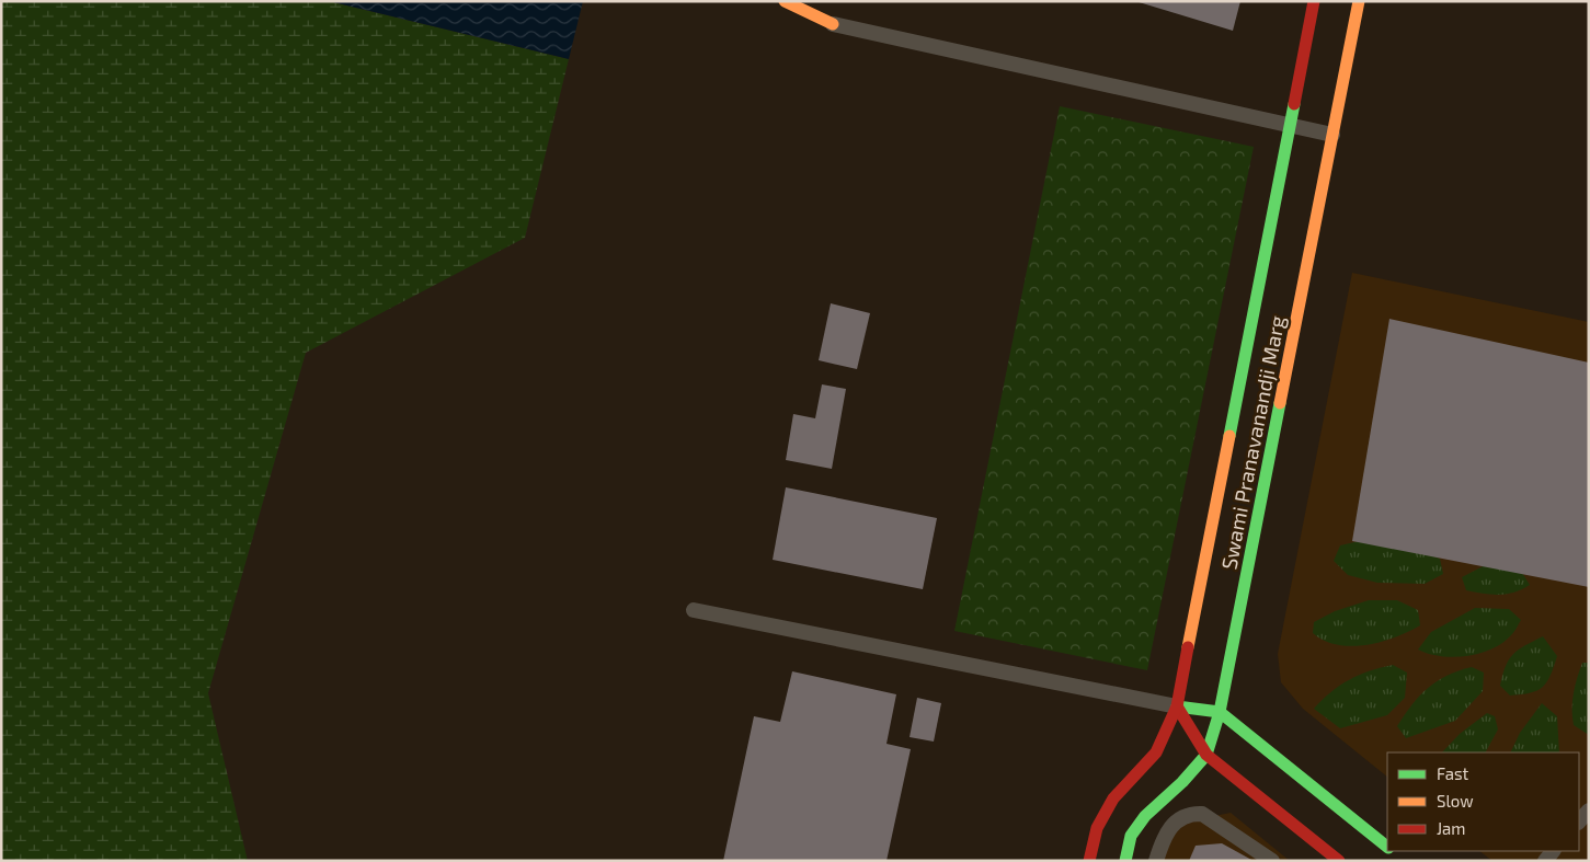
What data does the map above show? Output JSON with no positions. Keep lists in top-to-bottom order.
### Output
{
  "streets": {
    "street": ["Swami Pranavanandji Marg"]
  },
  "legend": ["Fast", "Slow", "Jam"]
}
